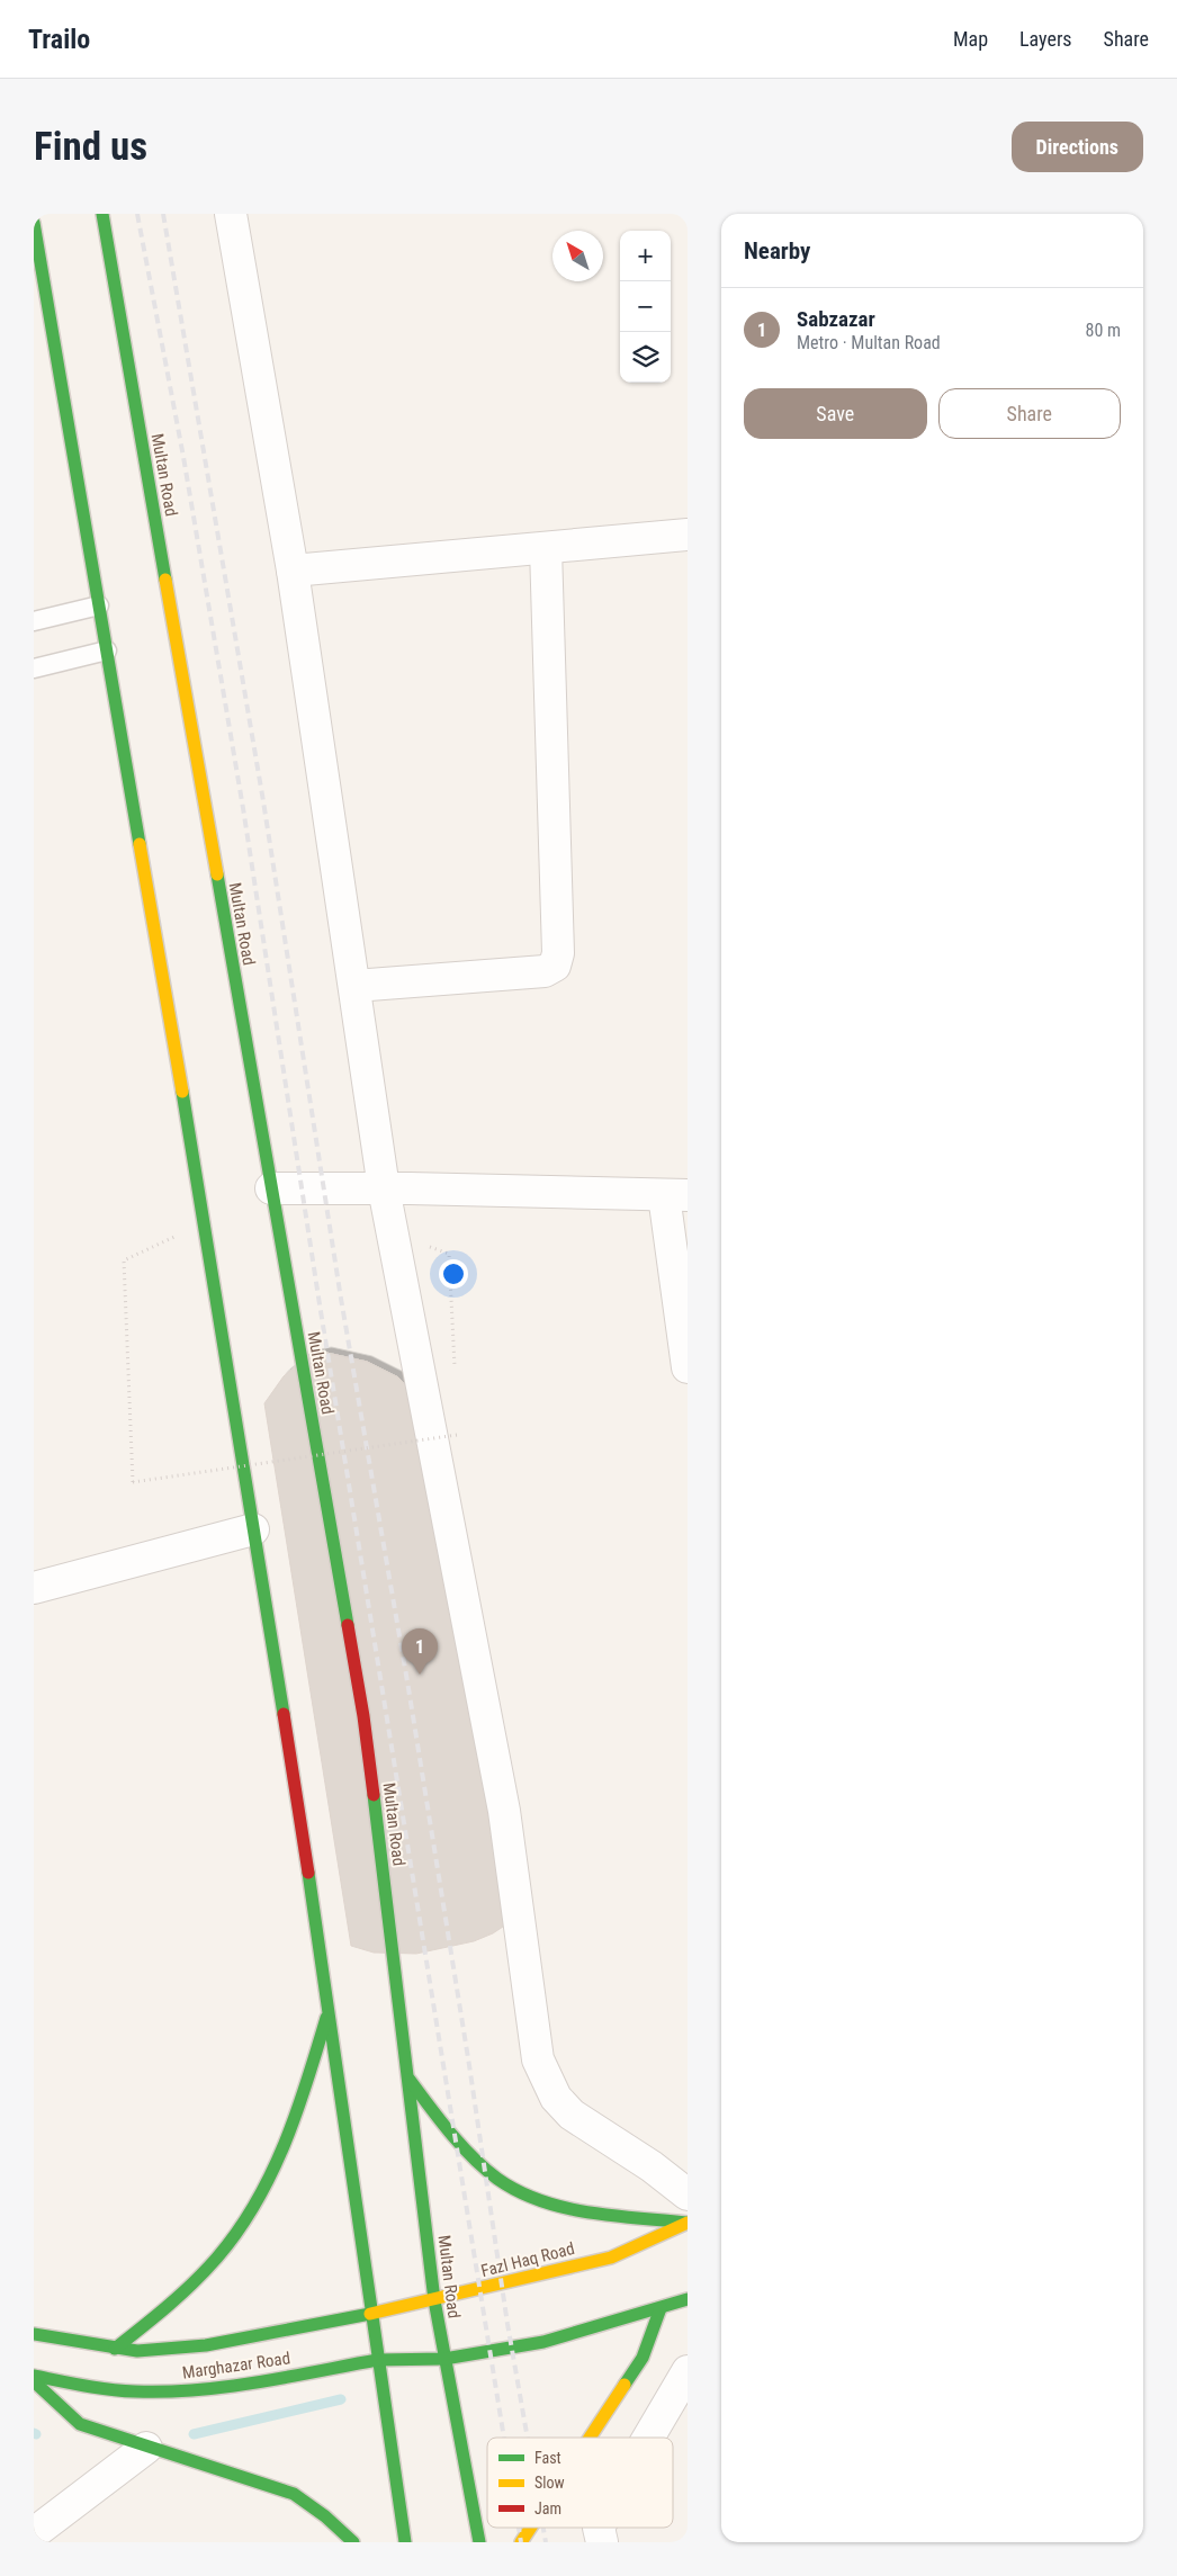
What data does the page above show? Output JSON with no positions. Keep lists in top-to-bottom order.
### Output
{
  "streets": {
    "main road": ["Multan Road", "Fazl Haq Road", "Marghazar Road"]
  },
  "crossings": [
    ["Multan Road", "Fazl Haq Road"],
    ["Fazl Haq Road", "Marghazar Road"]
  ],
  "legend": ["Fast", "Slow", "Jam"],
  "north": "top left",
  "page": {
    "header": "Trailo",
    "nav": ["Map", "Layers", "Share"],
    "buttons": [
      "Directions",
      ["Save", "Share"]
    ],
    "title": "Find us",
    "heading": "Nearby",
    "map_buttons": ["+", "−"],
    "list": [
      {
        "mark": "1",
        "name": "Sabzazar",
        "note": "Metro · Multan Road",
        "value": "80 m"
      }
    ],
    "pins": "1"
  }
}
